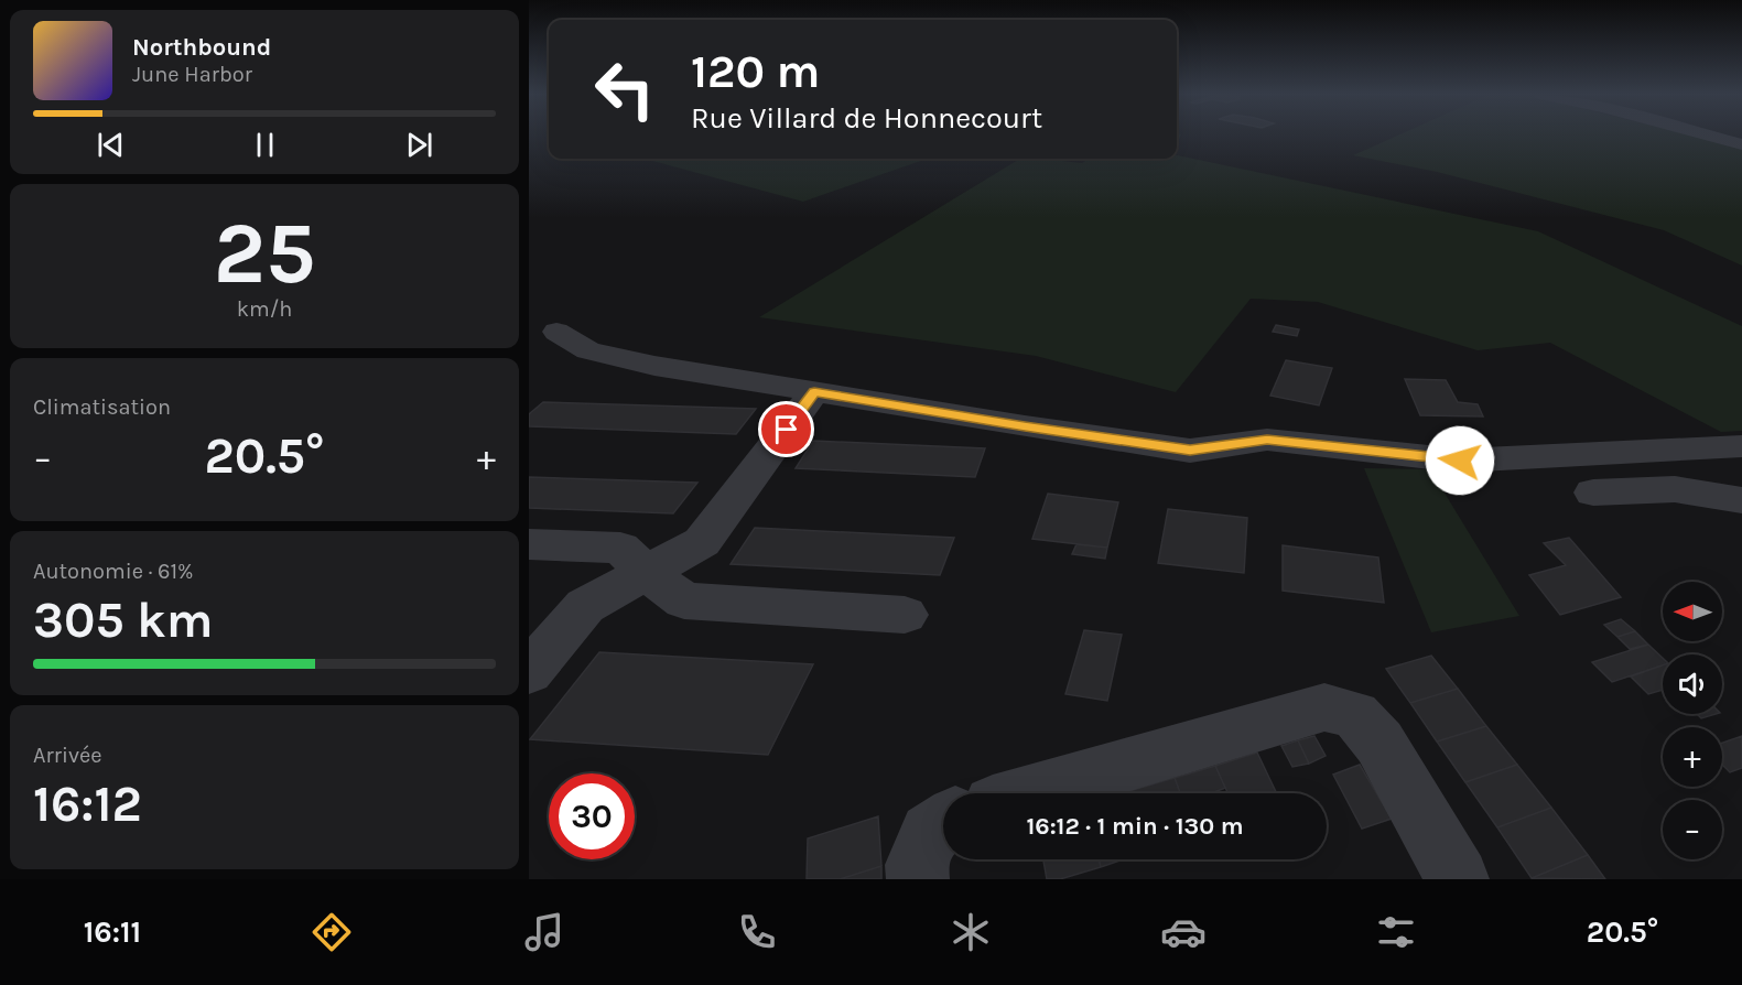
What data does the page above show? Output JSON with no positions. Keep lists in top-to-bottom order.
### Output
{
  "north": "left",
  "page": {
    "turn": ["120 m", "Rue Villard de Honnecourt"],
    "song": ["Northbound", "June Harbor"],
    "tile": [
      ["25", "km/h"],
      "Climatisation",
      ["Autonomie · 61%", "305 km"],
      ["Arrivée", "16:12"]
    ],
    "heat": ["−", "20.5°", "+"],
    "map_buttons": ["+", "−"],
    "limit": "30",
    "trip": "16:12 · 1 min · 130 m",
    "tabs": ["16:11", "20.5°"]
  }
}
